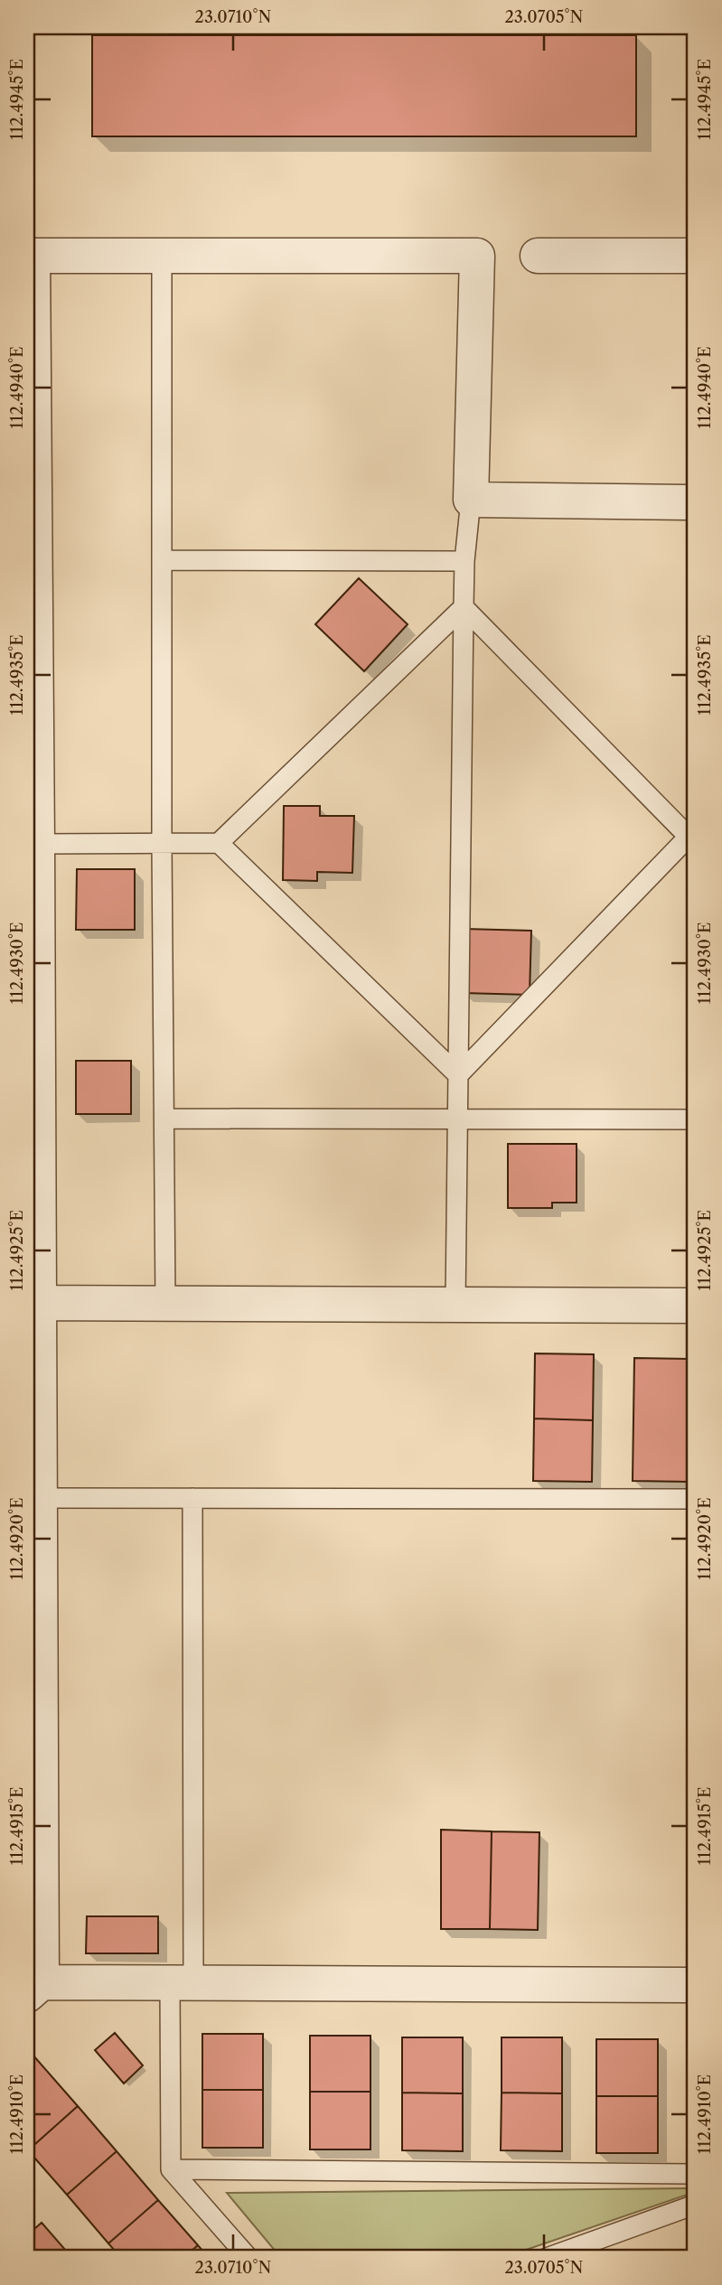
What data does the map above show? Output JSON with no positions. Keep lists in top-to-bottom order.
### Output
{
  "coordinates": [
    "23.0710°N",
    "23.0705°N",
    "112.4945°E",
    "112.4940°E",
    "112.4935°E",
    "112.4930°E",
    "112.4925°E",
    "112.4920°E",
    "112.4915°E",
    "112.4910°E"
  ]
}
